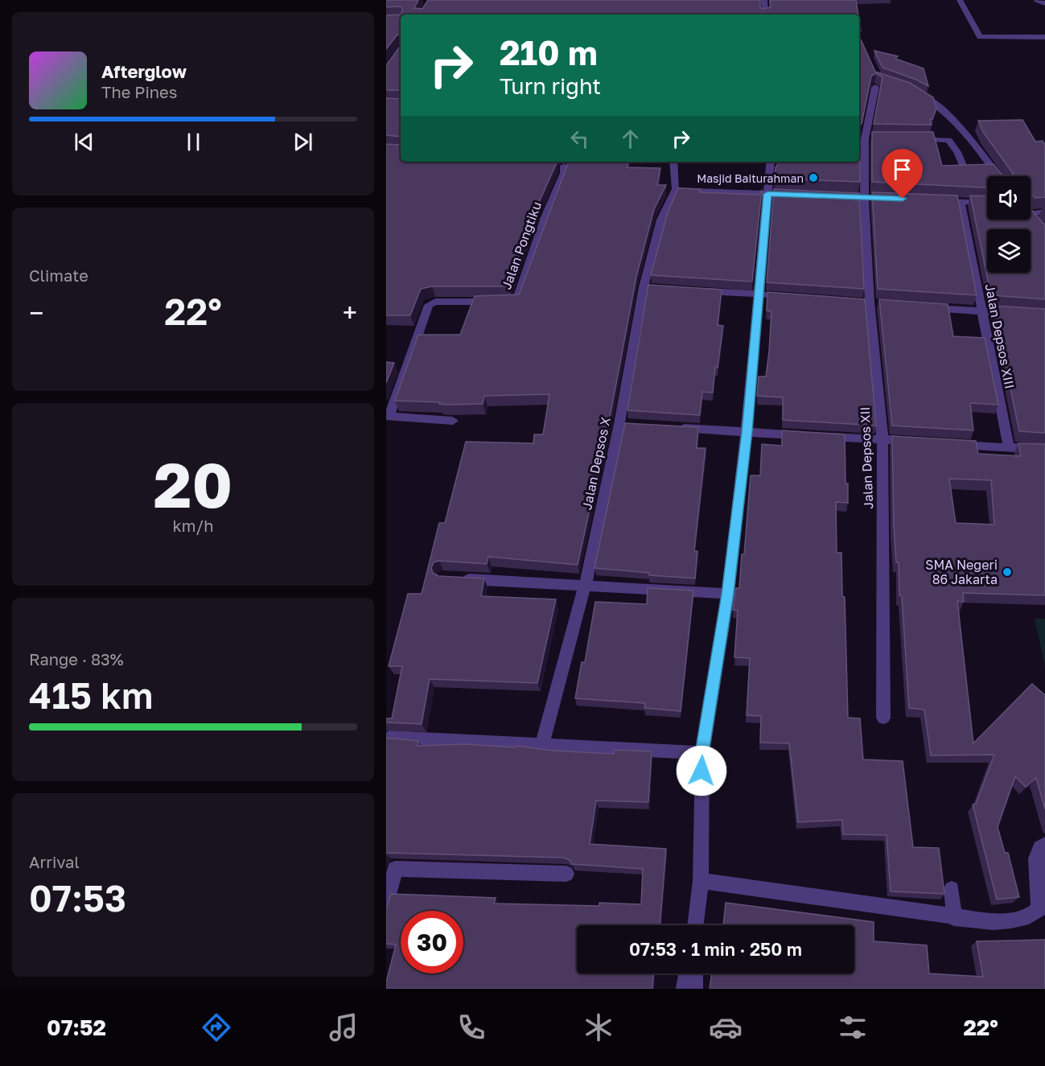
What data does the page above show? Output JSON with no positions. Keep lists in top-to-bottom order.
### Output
{
  "streets": {
    "street": [
      "Jalan Pongtiku",
      "Jalan Depsos XIII",
      "Jalan Depsos XII",
      "Jalan Depsos X"
    ]
  },
  "places": ["Masjid Baiturahman", "SMA Negeri 86 Jakarta"],
  "page": {
    "turn": ["210 m", "Turn right"],
    "song": ["Afterglow", "The Pines"],
    "tile": [
      "Climate",
      ["20", "km/h"],
      ["Range · 83%", "415 km"],
      ["Arrival", "07:53"]
    ],
    "heat": ["−", "22°", "+"],
    "limit": "30",
    "trip": "07:53 · 1 min · 250 m",
    "tabs": ["07:52", "22°"]
  }
}
